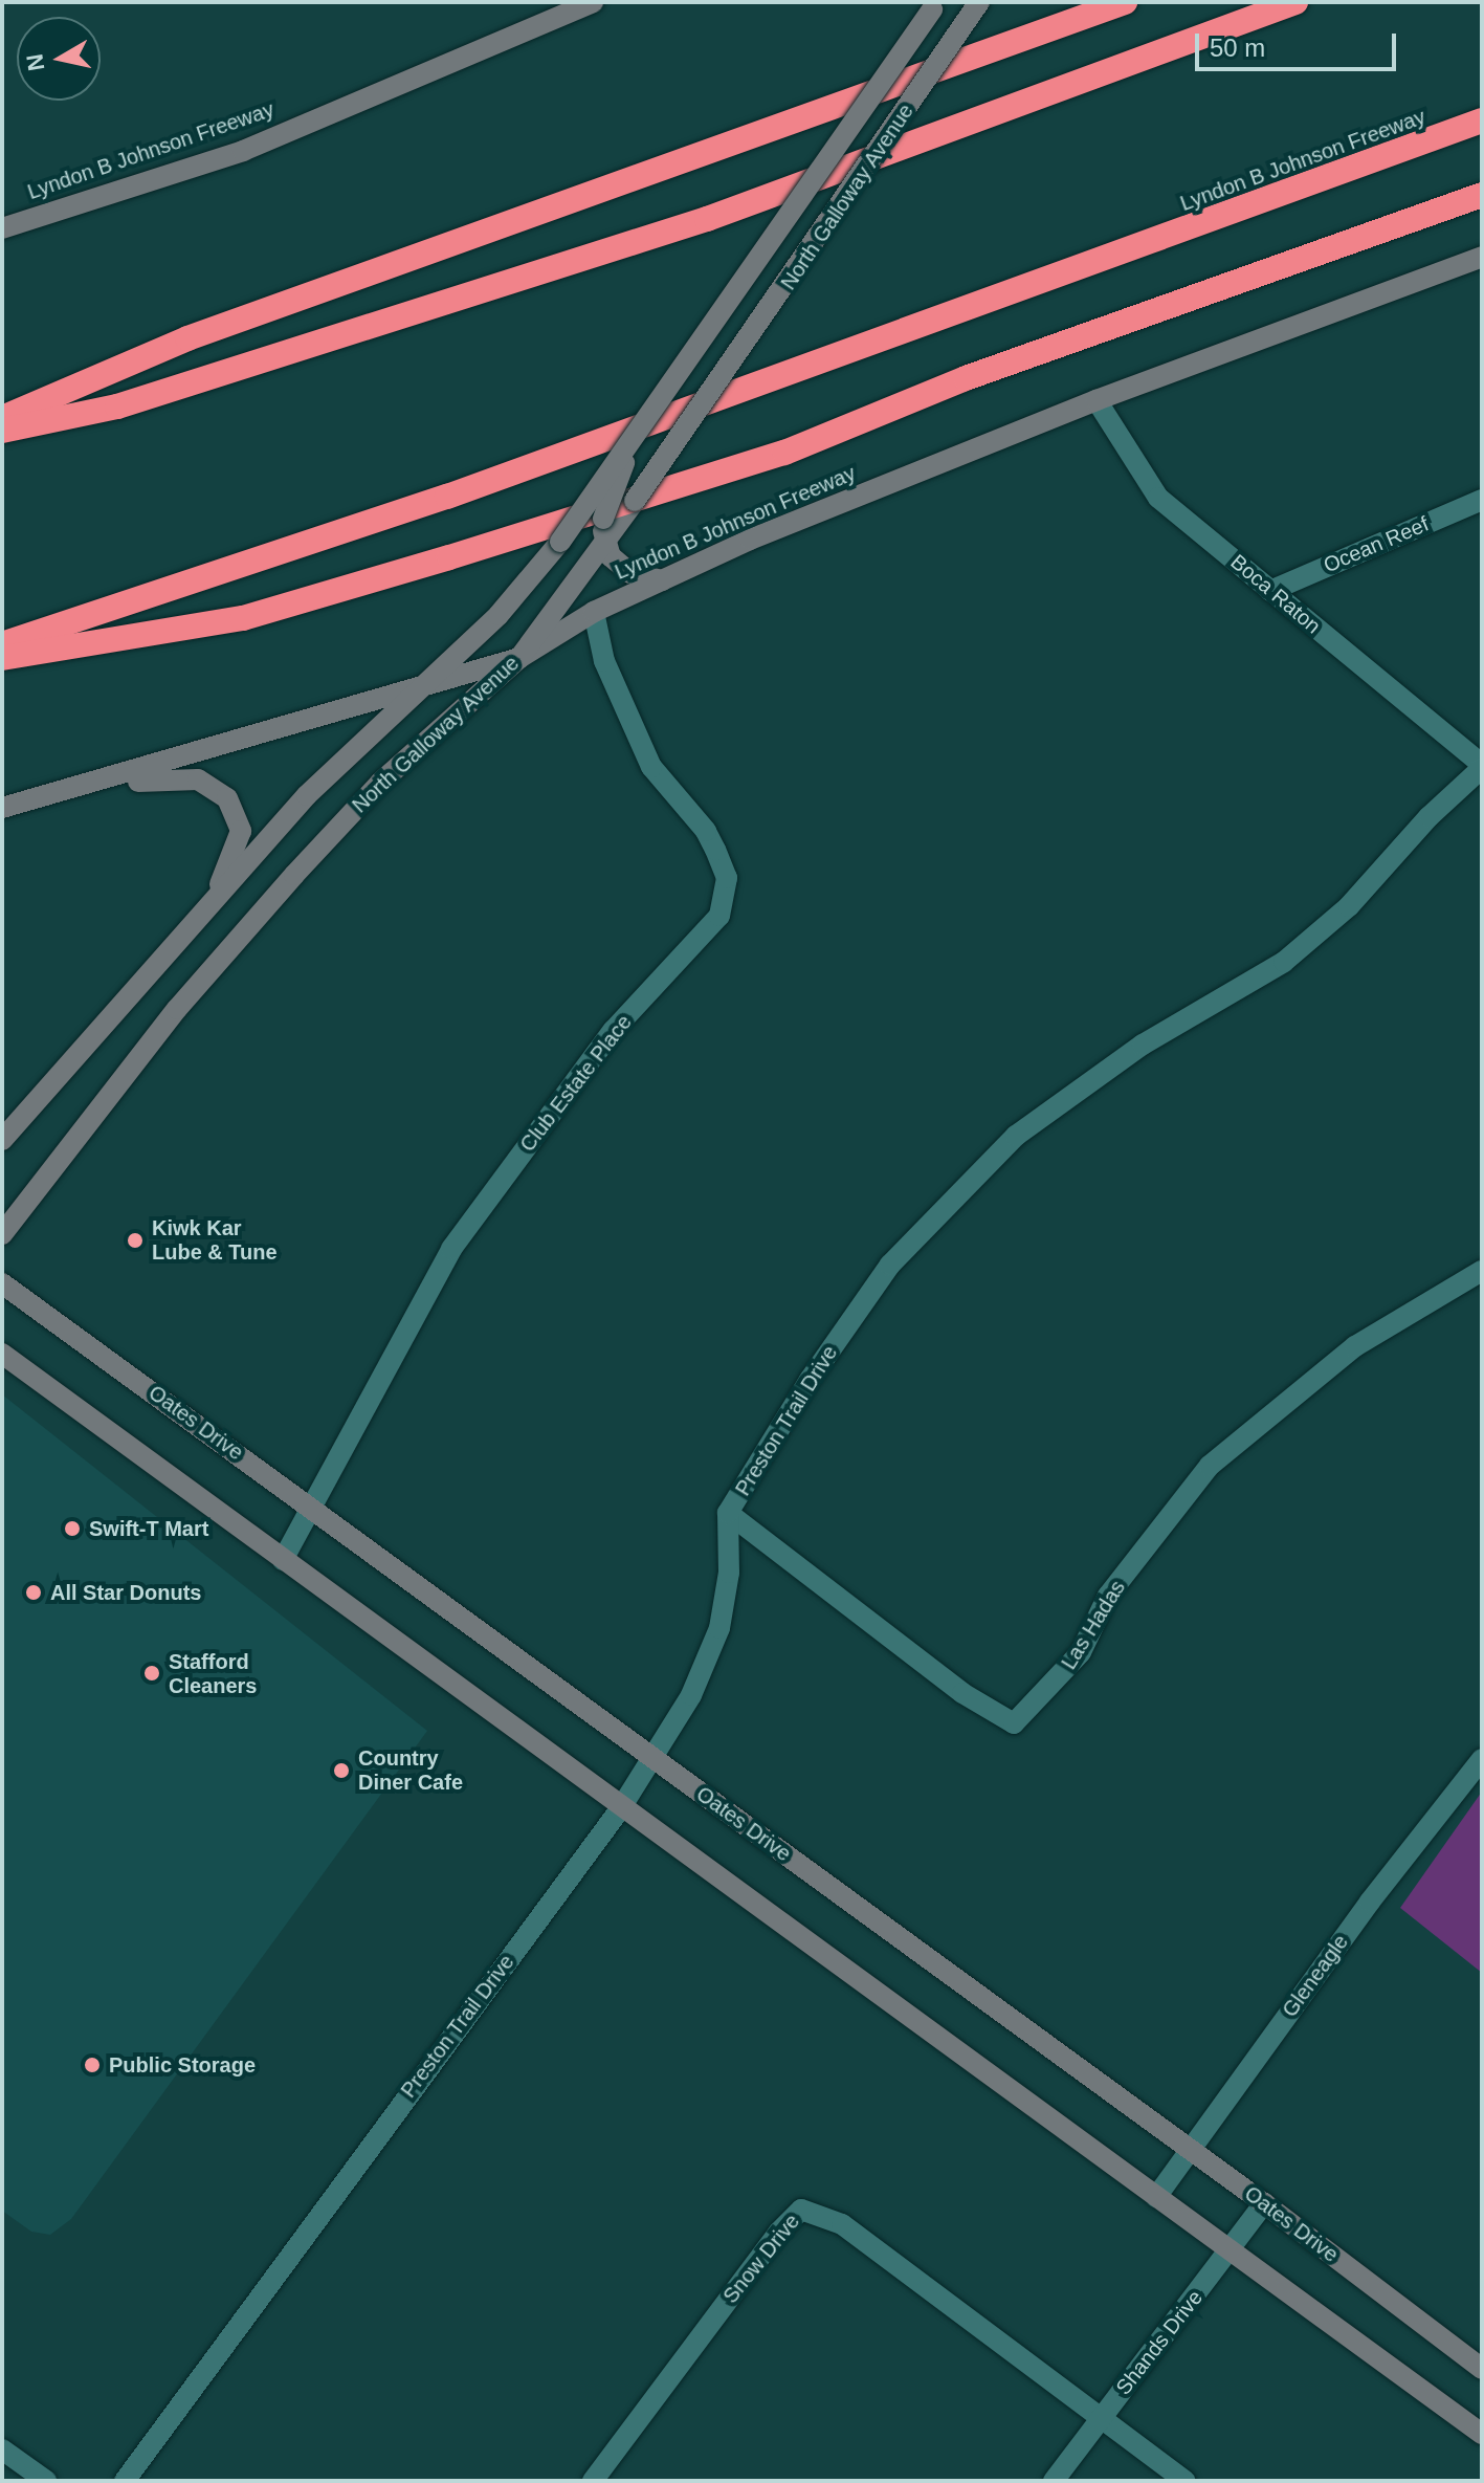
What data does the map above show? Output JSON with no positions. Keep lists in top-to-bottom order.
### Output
{
  "streets": {
    "highway": ["Lyndon B Johnson Freeway"],
    "main road": ["North Galloway Avenue", "Oates Drive"],
    "street": [
      "Ocean Reef",
      "Boca Raton",
      "Club Estate Place",
      "Preston Trail Drive",
      "Las Hadas",
      "Gleneagle",
      "Snow Drive",
      "Shands Drive"
    ]
  },
  "crossings": [
    ["Lyndon B Johnson Freeway", "North Galloway Avenue"],
    ["Lyndon B Johnson Freeway", "Boca Raton"],
    ["Lyndon B Johnson Freeway", "Club Estate Place"],
    ["Ocean Reef", "Boca Raton"],
    ["Boca Raton", "Preston Trail Drive"],
    ["Club Estate Place", "Oates Drive"],
    ["Preston Trail Drive", "Oates Drive"],
    ["Preston Trail Drive", "Las Hadas"],
    ["Oates Drive", "Gleneagle"],
    ["Oates Drive", "Shands Drive"],
    ["Snow Drive", "Shands Drive"]
  ],
  "places": [
    "Kiwk Kar Lube & Tune",
    "Swift-T Mart",
    "All Star Donuts",
    "Stafford Cleaners",
    "Country Diner Cafe",
    "Public Storage"
  ],
  "scale_bar": "50 m",
  "north": "left"
}
